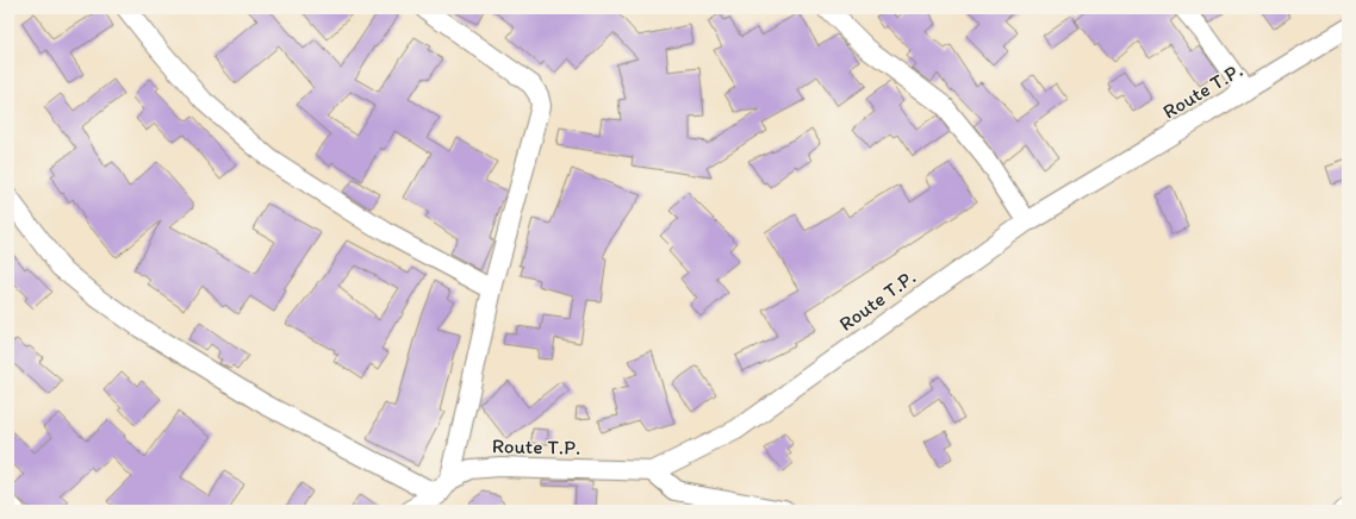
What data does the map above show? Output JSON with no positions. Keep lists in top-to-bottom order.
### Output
{
  "streets": {
    "street": ["Route T.P."]
  }
}
